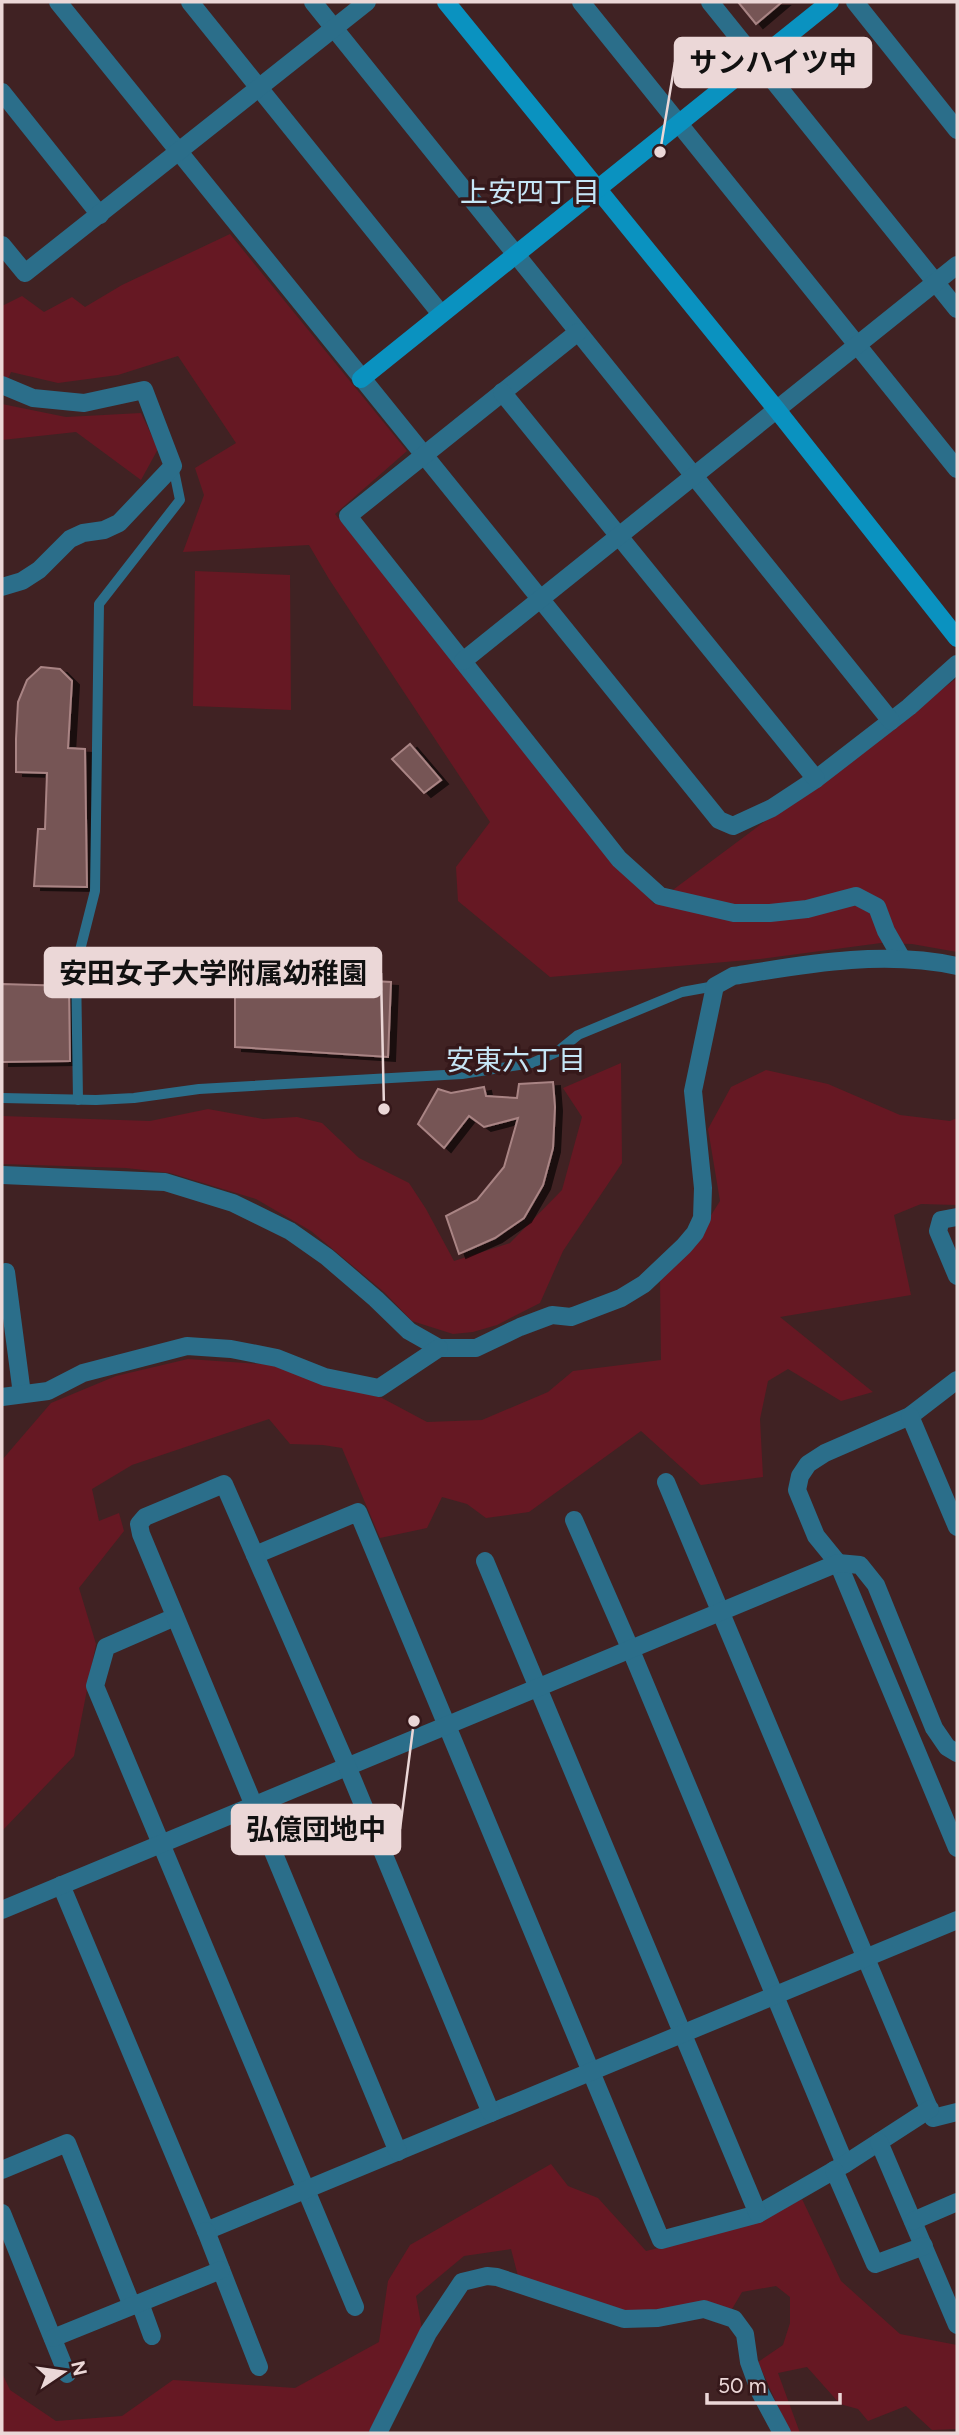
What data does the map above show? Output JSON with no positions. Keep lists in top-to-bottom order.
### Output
{
  "districts": ["上安四丁目", "安東六丁目"],
  "places": ["サンハイツ中", "安田女子大学附属幼稚園", "弘億団地中"],
  "scale_bar": "50 m",
  "north": "right"
}
